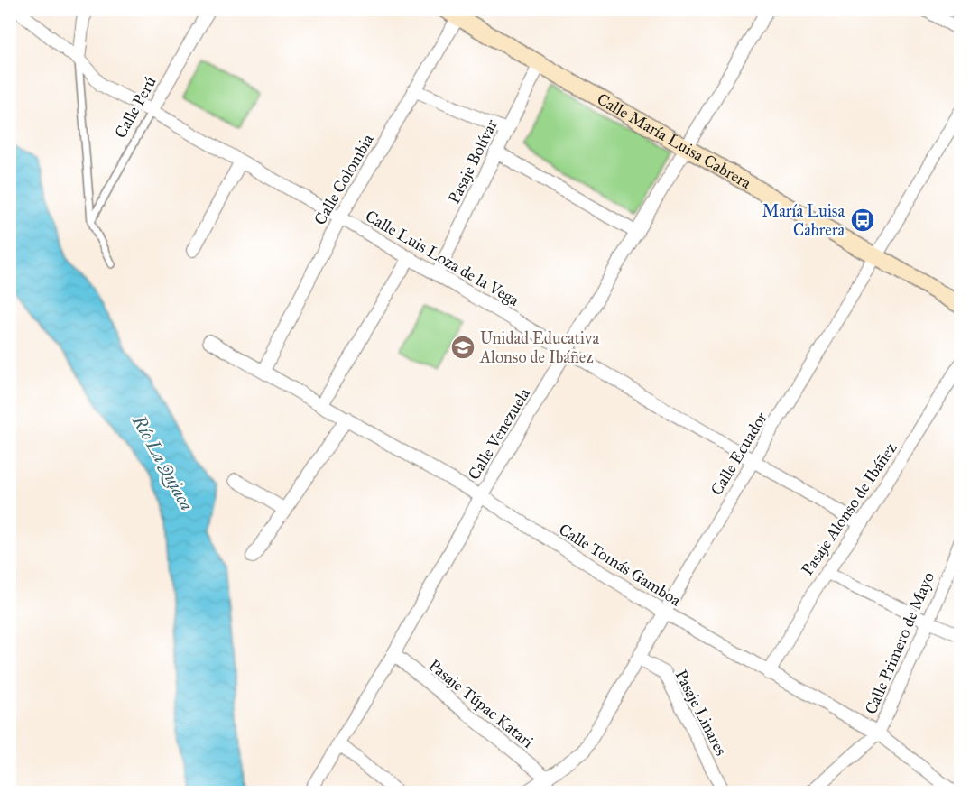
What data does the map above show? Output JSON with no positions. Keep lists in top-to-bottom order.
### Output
{
  "streets": {
    "street": [
      "Calle Perú",
      "Calle María Luisa Cabrera",
      "Pasaje Bolívar",
      "Calle Colombia",
      "Calle Luis Loza de la Vega",
      "Calle Venezuela",
      "Calle Ecuador",
      "Pasaje Alonso de Ibáñez",
      "Calle Tomás Gamboa",
      "Calle Primero de Mayo",
      "Pasaje Túpac Katari",
      "Pasaje Linares"
    ]
  },
  "crossings": [
    ["Calle Perú", "Calle Luis Loza de la Vega"],
    ["Calle María Luisa Cabrera", "Pasaje Bolívar"],
    ["Calle María Luisa Cabrera", "Calle Colombia"],
    ["Calle María Luisa Cabrera", "Calle Venezuela"],
    ["Calle María Luisa Cabrera", "Calle Ecuador"],
    ["Pasaje Bolívar", "Calle Luis Loza de la Vega"],
    ["Calle Colombia", "Calle Luis Loza de la Vega"],
    ["Calle Colombia", "Calle Tomás Gamboa"],
    ["Calle Luis Loza de la Vega", "Calle Venezuela"],
    ["Calle Luis Loza de la Vega", "Calle Ecuador"],
    ["Calle Luis Loza de la Vega", "Pasaje Alonso de Ibáñez"],
    ["Calle Venezuela", "Calle Tomás Gamboa"],
    ["Calle Venezuela", "Pasaje Túpac Katari"],
    ["Calle Ecuador", "Calle Tomás Gamboa"],
    ["Calle Ecuador", "Pasaje Túpac Katari"],
    ["Calle Ecuador", "Pasaje Linares"],
    ["Pasaje Alonso de Ibáñez", "Calle Tomás Gamboa"],
    ["Calle Tomás Gamboa", "Calle Primero de Mayo"]
  ],
  "water": ["Río La Quiaca"],
  "places": {
    "bus stop": ["María Luisa Cabrera"],
    "school or university": ["Unidad Educativa Alonso de Ibáñez"]
  }
}
